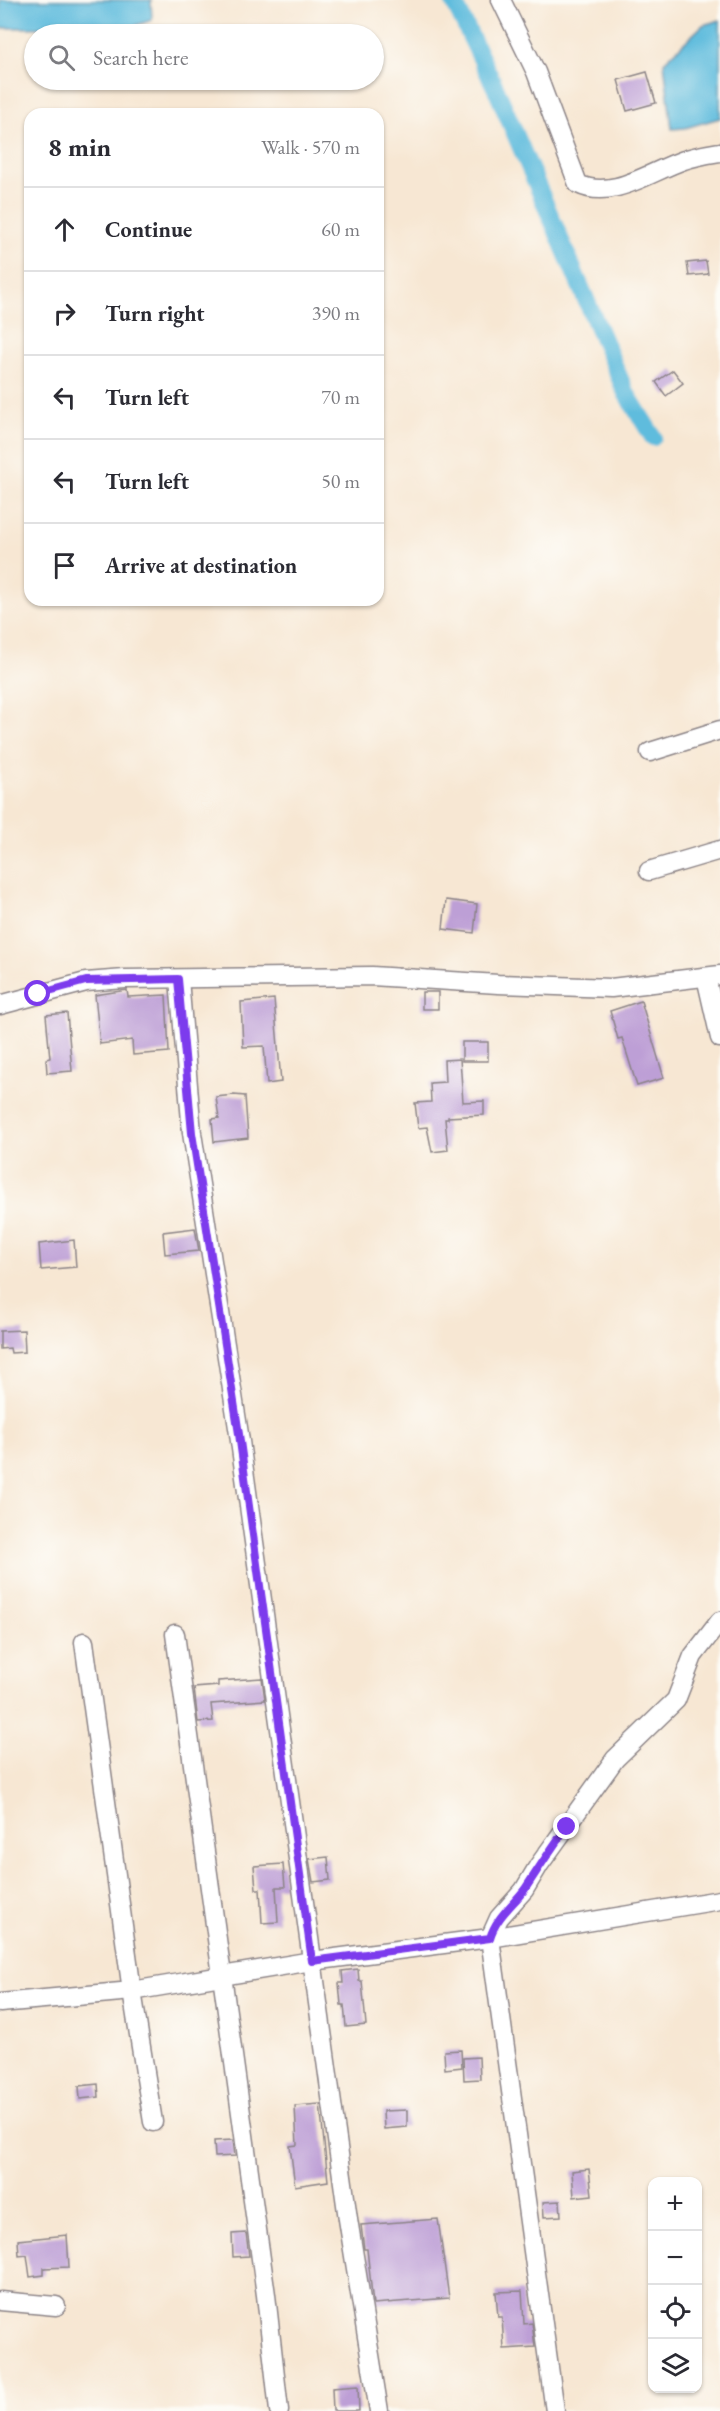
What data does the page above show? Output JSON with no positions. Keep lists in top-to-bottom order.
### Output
{
  "page": {
    "search": "Search here",
    "heading": ["8 min", "Walk · 570 m"],
    "list": [
      ["Continue", "60 m"],
      ["Turn right", "390 m"],
      ["Turn left", "70 m"],
      ["Turn left", "50 m"],
      "Arrive at destination"
    ],
    "map_buttons": ["+", "−"]
  }
}
